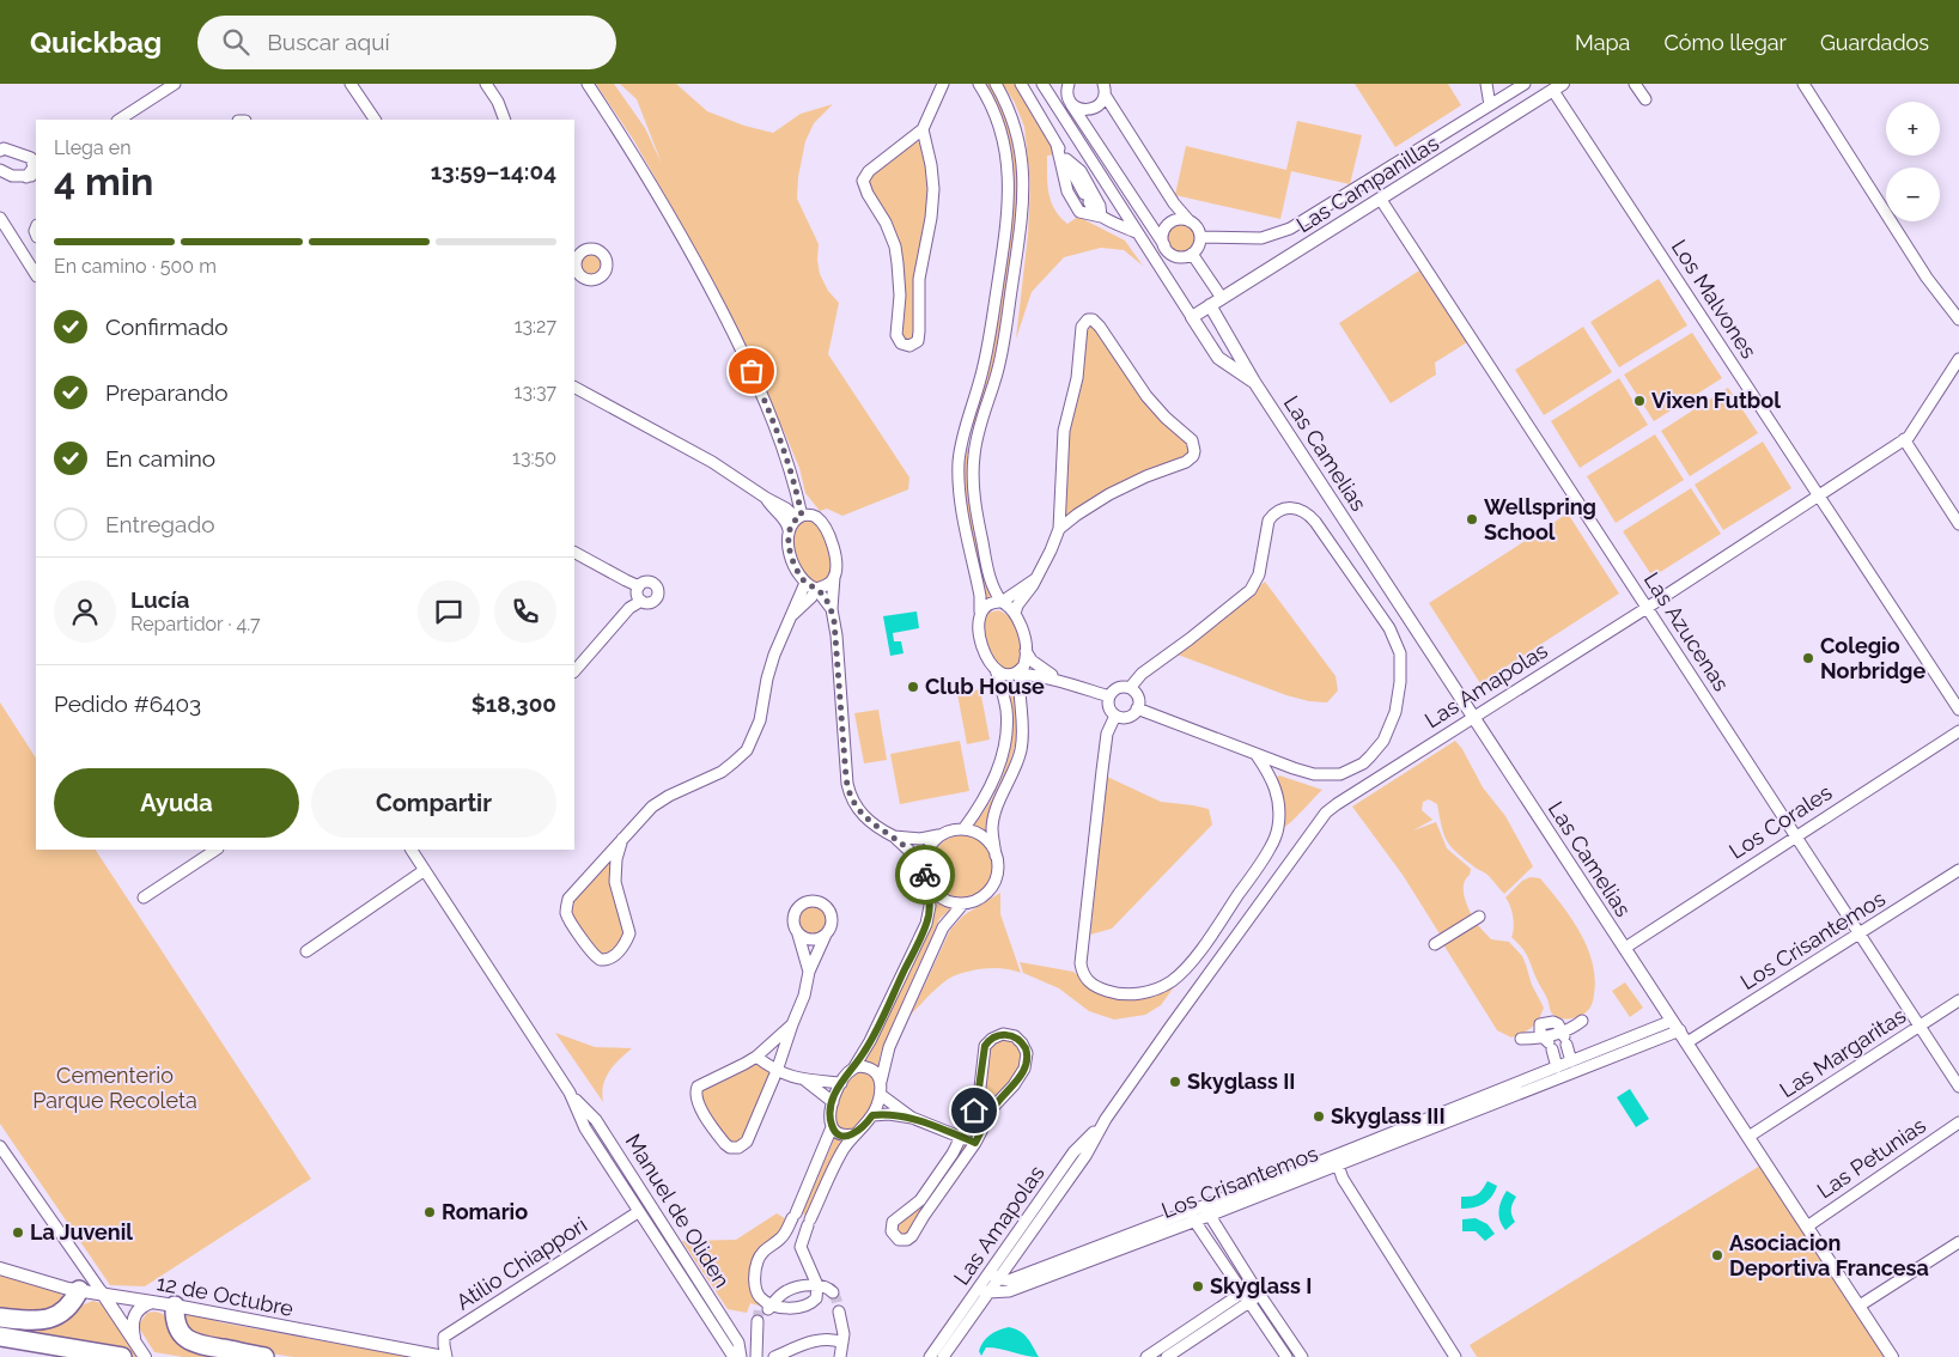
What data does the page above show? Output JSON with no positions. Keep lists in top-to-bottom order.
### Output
{
  "streets": {
    "street": [
      "Las Campanillas",
      "Los Malvones",
      "Las Camelias",
      "Las Azucenas",
      "Las Amapolas",
      "Los Corales",
      "Los Crisantemos",
      "Las Margaritas",
      "Las Petunias",
      "Manuel de Oliden",
      "Atilio Chiappori",
      "12 de Octubre"
    ]
  },
  "crossings": [
    ["Las Campanillas", "Los Malvones"],
    ["Las Campanillas", "Las Camelias"],
    ["Las Campanillas", "Las Azucenas"],
    ["Los Malvones", "Las Amapolas"],
    ["Las Camelias", "Las Amapolas"],
    ["Las Camelias", "Los Corales"],
    ["Las Camelias", "Los Crisantemos"],
    ["Las Camelias", "Las Margaritas"],
    ["Las Camelias", "Las Petunias"],
    ["Las Azucenas", "Las Amapolas"],
    ["Las Azucenas", "Los Corales"],
    ["Las Azucenas", "Los Crisantemos"],
    ["Las Azucenas", "Las Margaritas"],
    ["Las Amapolas", "Los Crisantemos"],
    ["Manuel de Oliden", "Atilio Chiappori"],
    ["Atilio Chiappori", "12 de Octubre"]
  ],
  "parks": ["Cementerio Parque Recoleta"],
  "places": [
    "Vixen Futbol",
    "Wellspring School",
    "Colegio Norbridge",
    "Club House",
    "Skyglass II",
    "Skyglass III",
    "Romario",
    "La Juvenil",
    "Asociacion Deportiva Francesa",
    "Skyglass I"
  ],
  "page": {
    "header": "Quickbag",
    "search": "Buscar aquí",
    "nav": ["Mapa", "Cómo llegar", "Guardados"],
    "map_buttons": ["+", "−"],
    "heading": ["4 min", "Llega en", "13:59–14:04"],
    "panel": [
      "Lucía",
      "Repartidor · 4.7",
      "Pedido #6403",
      "$18,300"
    ],
    "bar": "En camino · 500 m",
    "list": [
      ["Confirmado", "13:27"],
      ["Preparando", "13:37"],
      ["En camino", "13:50"],
      "Entregado"
    ],
    "buttons": ["Ayuda", "Compartir"]
  }
}
